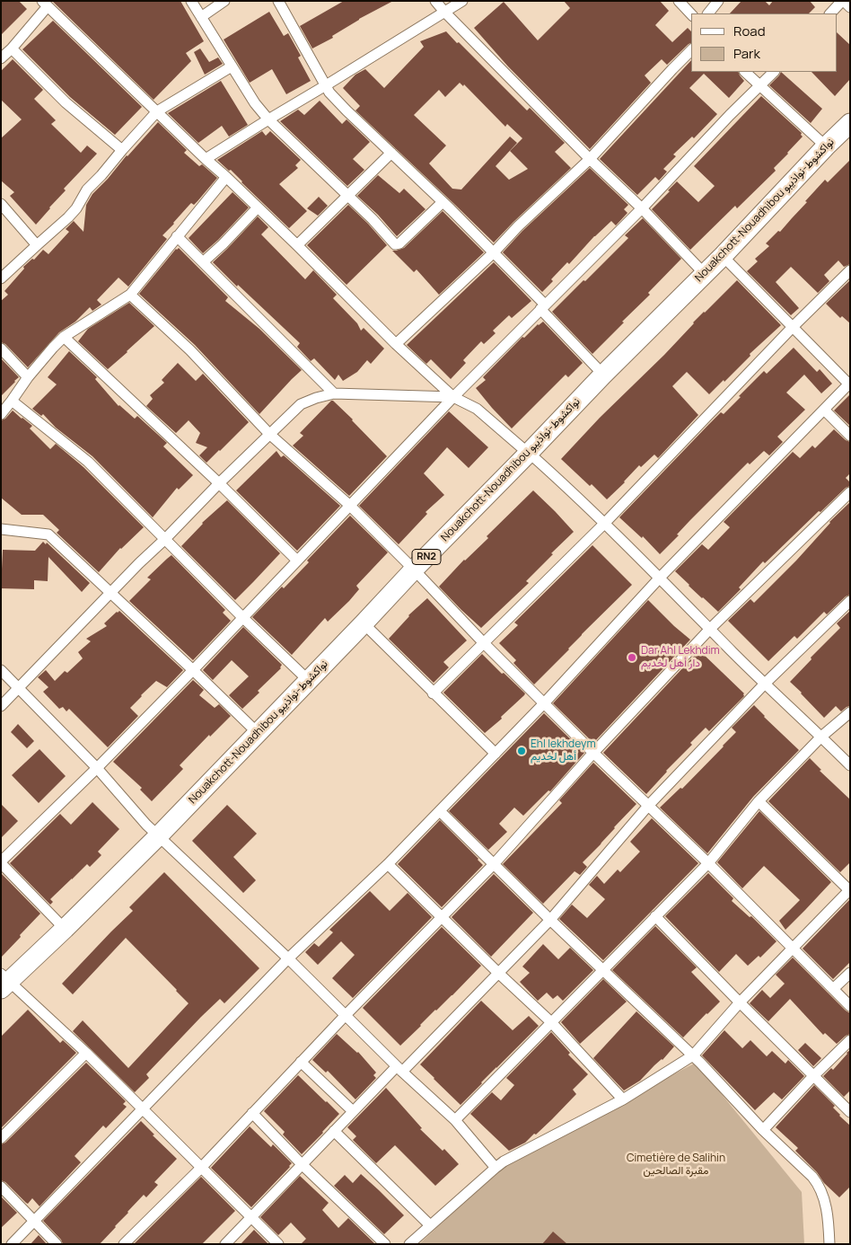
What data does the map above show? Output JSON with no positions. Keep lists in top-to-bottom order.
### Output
{
  "streets": {
    "highway": ["Nouakchott-Nouadhibou نواكشوط-نواذيبو", "RN2"]
  },
  "parks": ["Cimetière de Salihin مقبرة الصالحين"],
  "places": ["Dar Ahl Lekhdim دار أهل لخديم", "Ehl lekhdeym أهل لخديم"],
  "legend": ["Road", "Park"]
}
